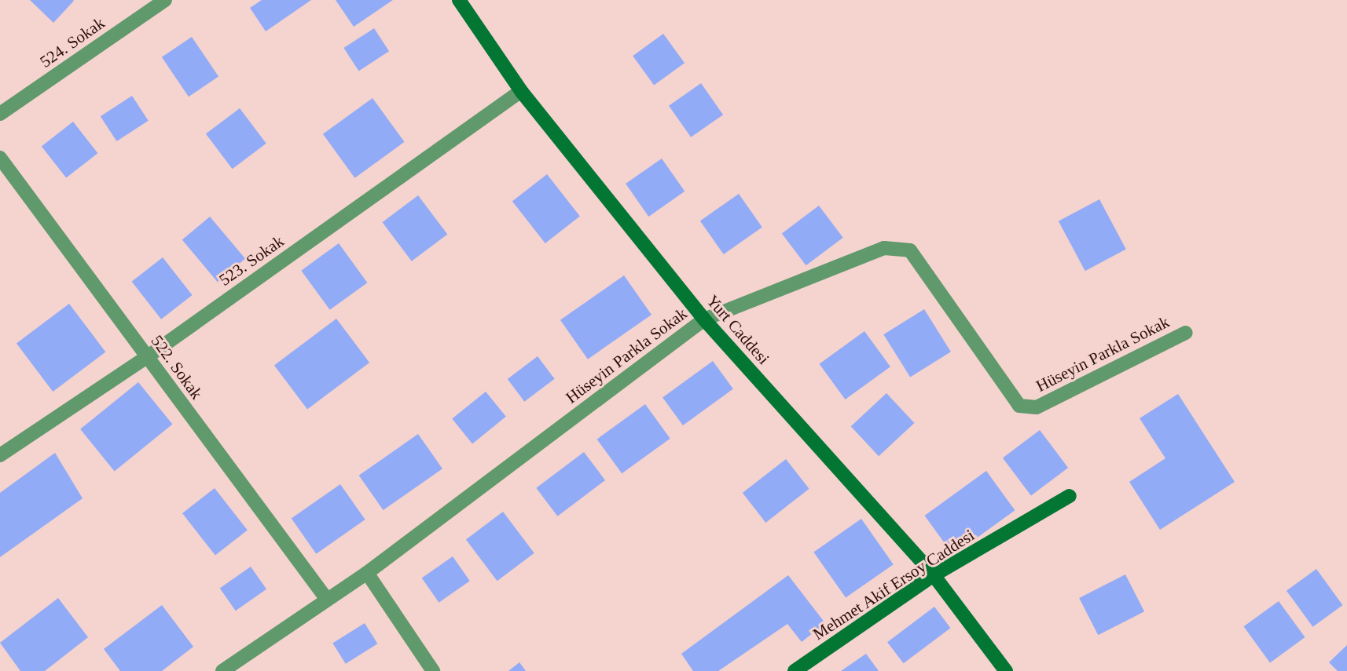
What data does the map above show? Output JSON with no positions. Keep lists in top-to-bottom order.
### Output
{
  "streets": {
    "street": [
      "524. Sokak",
      "523. Sokak",
      "Yurt Caddesi",
      "Hüseyin Parkla Sokak",
      "522. Sokak",
      "Mehmet Akif Ersoy Caddesi"
    ]
  },
  "crossings": [
    ["523. Sokak", "Yurt Caddesi"],
    ["523. Sokak", "522. Sokak"],
    ["Yurt Caddesi", "Hüseyin Parkla Sokak"],
    ["Yurt Caddesi", "Mehmet Akif Ersoy Caddesi"],
    ["Hüseyin Parkla Sokak", "522. Sokak"]
  ]
}
